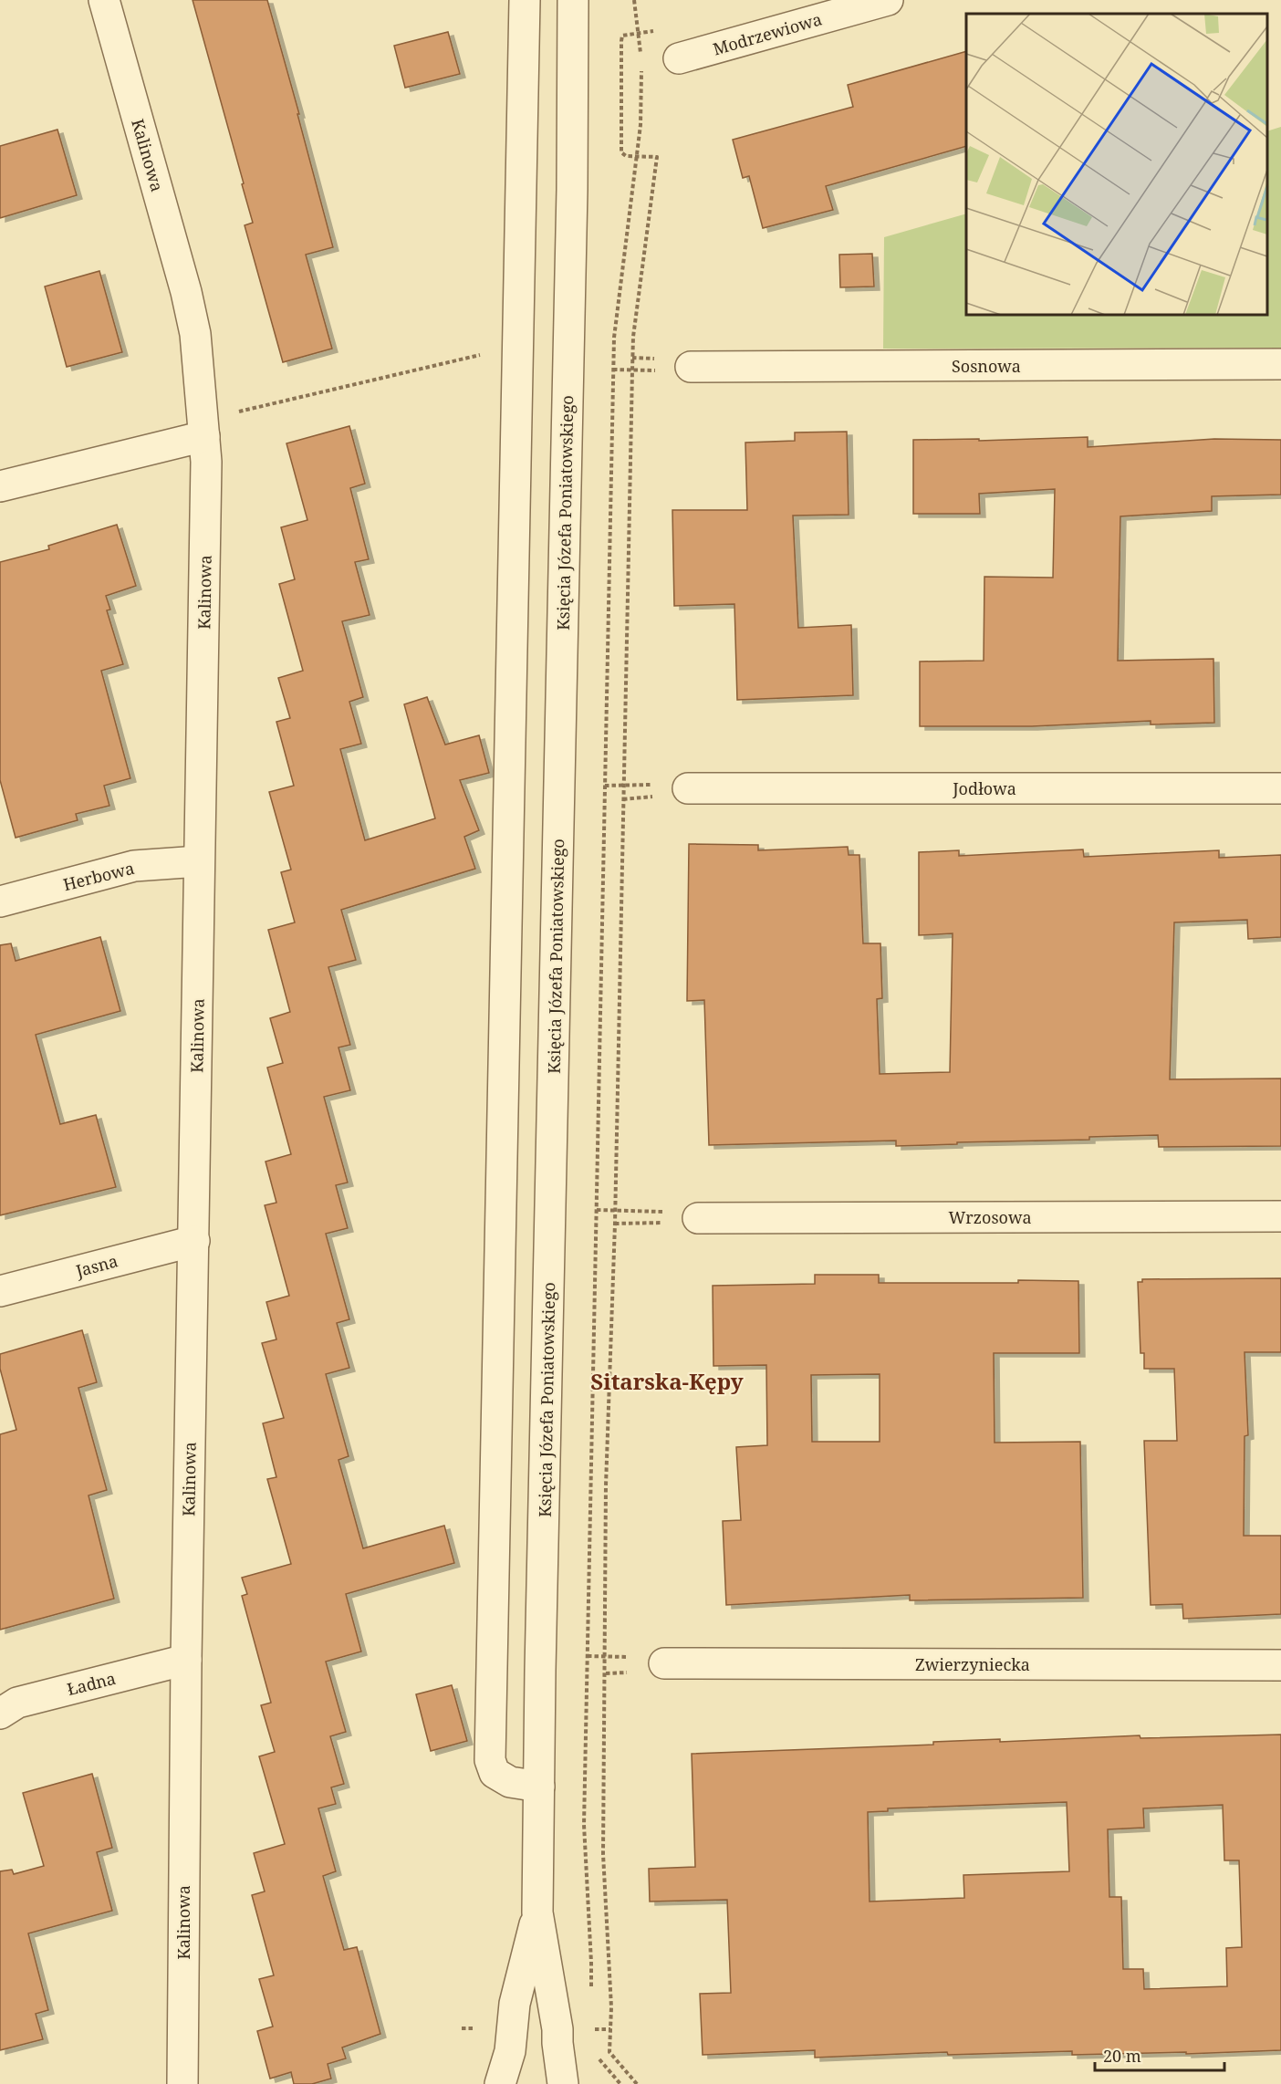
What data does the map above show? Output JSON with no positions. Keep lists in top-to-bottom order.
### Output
{
  "streets": {
    "street": [
      "Modrzewiowa",
      "Kalinowa",
      "Sosnowa",
      "Księcia Józefa Poniatowskiego",
      "Jodłowa",
      "Herbowa",
      "Wrzosowa",
      "Jasna",
      "Zwierzyniecka",
      "Ładna"
    ]
  },
  "crossings": [
    ["Kalinowa", "Herbowa"],
    ["Kalinowa", "Jasna"],
    ["Kalinowa", "Ładna"]
  ],
  "districts": ["Sitarska-Kępy"],
  "scale_bar": "20 m"
}
